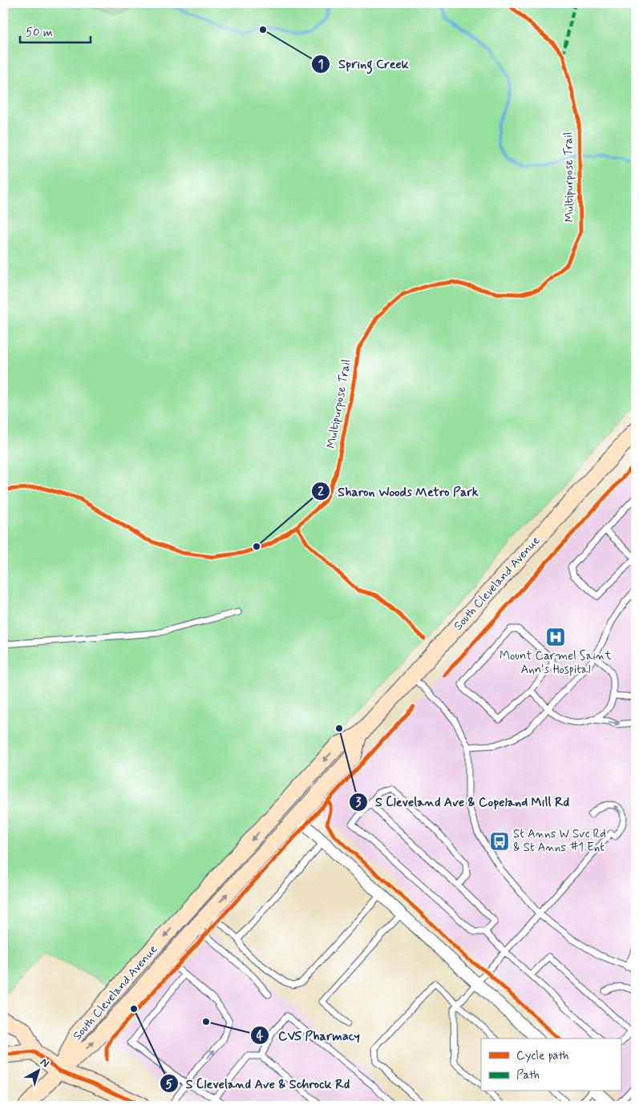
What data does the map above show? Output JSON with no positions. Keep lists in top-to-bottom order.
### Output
{
  "streets": {
    "main road": ["South Cleveland Avenue"],
    "cycle path": ["Multipurpose Trail"]
  },
  "places": {
    "other": [
      "Spring Creek",
      "Sharon Woods Metro Park",
      "S Cleveland Ave & Copeland Mill Rd",
      "S Cleveland Ave & Schrock Rd",
      "CVS Pharmacy"
    ],
    "hospital": ["Mount Carmel Saint Ann's Hospital"],
    "bus stop": ["St Anns W Svc Rd & St Anns #1 Ent"]
  },
  "legend": ["Cycle path", "Path"],
  "scale_bar": "50 m",
  "north": "top right"
}
